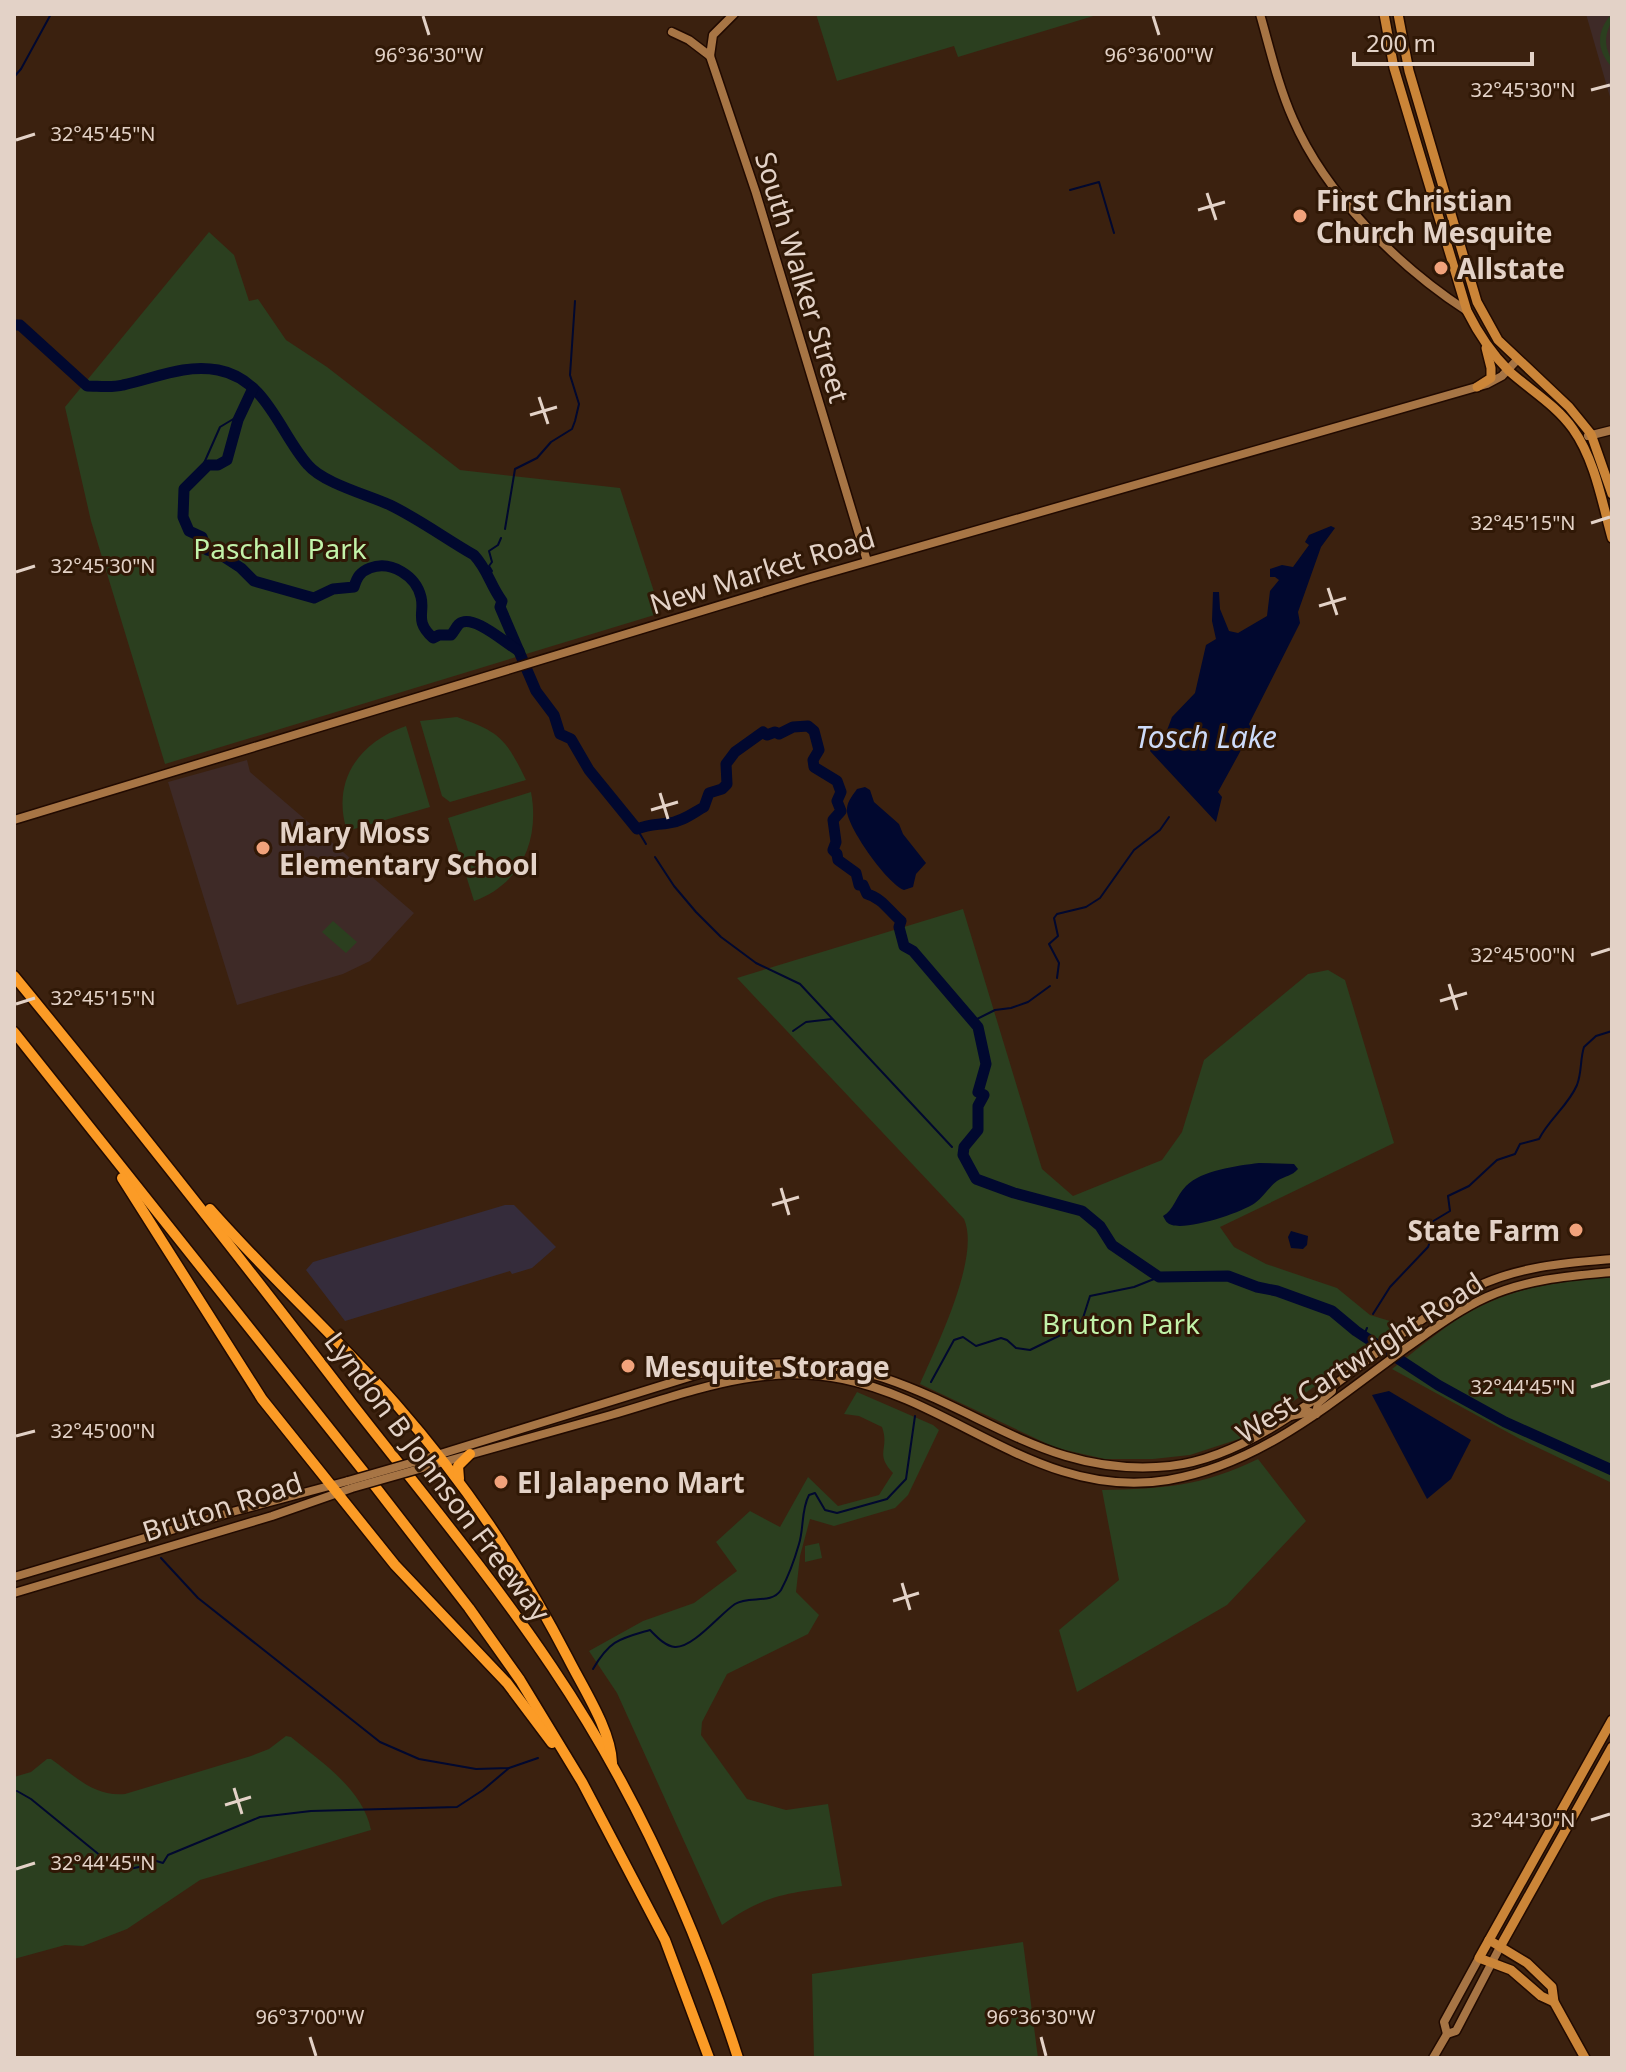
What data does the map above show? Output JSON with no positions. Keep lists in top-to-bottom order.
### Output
{
  "streets": {
    "highway": ["Lyndon B Johnson Freeway"],
    "main road": [
      "South Walker Street",
      "New Market Road",
      "West Cartwright Road",
      "Bruton Road"
    ]
  },
  "crossings": [
    ["South Walker Street", "New Market Road"],
    ["West Cartwright Road", "Bruton Road"]
  ],
  "water": ["Tosch Lake"],
  "parks": ["Paschall Park", "Bruton Park"],
  "places": [
    "First Christian Church Mesquite",
    "Allstate",
    "Mary Moss Elementary School",
    "State Farm",
    "Mesquite Storage",
    "El Jalapeno Mart"
  ],
  "scale_bar": "200 m",
  "coordinates": [
    "96°36'30\"W",
    "96°36'00\"W",
    "32°45'30\"N",
    "32°45'45\"N",
    "32°45'15\"N",
    "32°45'00\"N",
    "32°44'45\"N",
    "32°44'30\"N",
    "96°37'00\"W"
  ]
}
